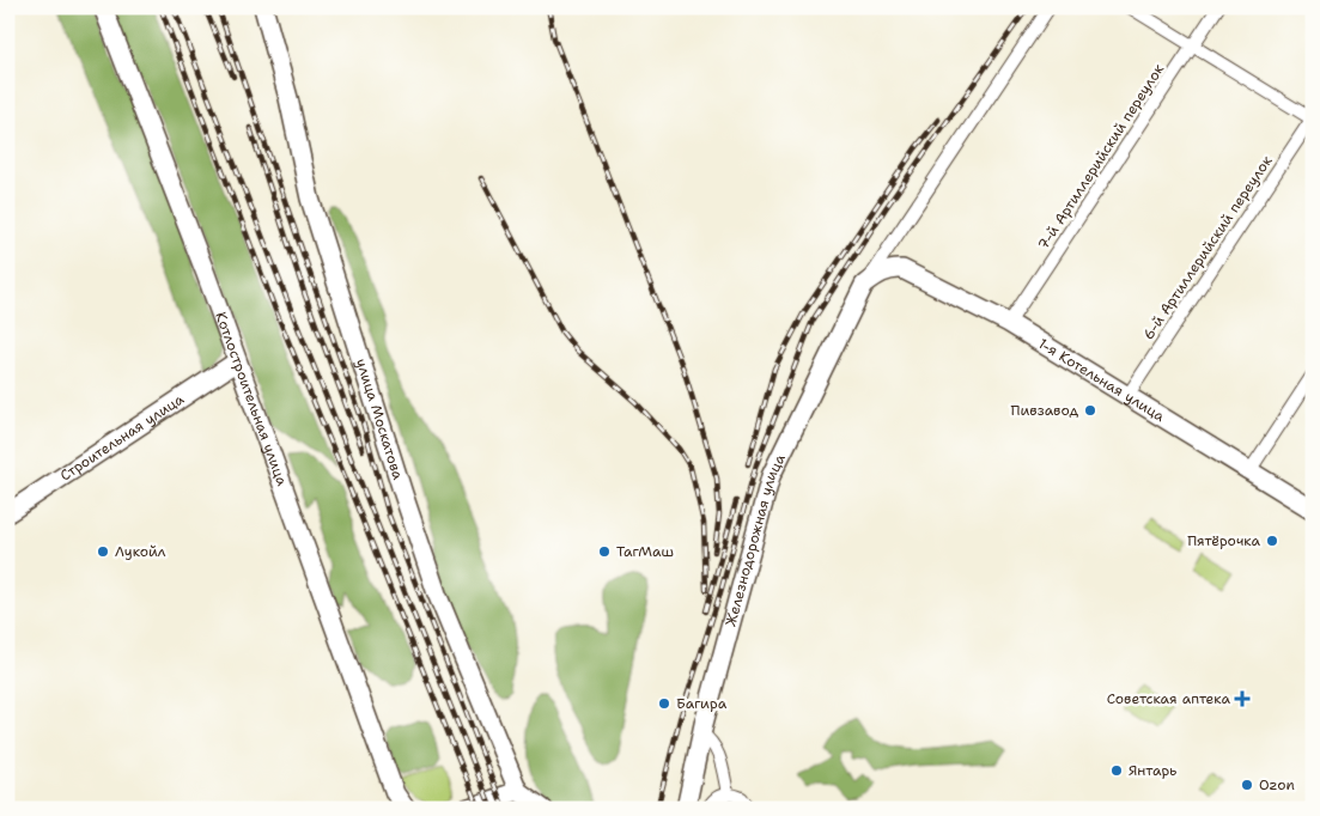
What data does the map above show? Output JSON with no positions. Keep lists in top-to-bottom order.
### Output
{
  "streets": {
    "main road": [
      "1-я Котельная улица",
      "Котлостроительная улица",
      "улица Москатова",
      "Строительная улица",
      "Железнодорожная улица"
    ],
    "street": ["7-й Артиллерийский переулок", "6-й Артиллерийский переулок"]
  },
  "crossings": [
    ["7-й Артиллерийский переулок", "1-я Котельная улица"],
    ["6-й Артиллерийский переулок", "1-я Котельная улица"],
    ["1-я Котельная улица", "Железнодорожная улица"],
    ["Котлостроительная улица", "Строительная улица"]
  ],
  "places": {
    "other": [
      "Пивзавод",
      "Пятёрочка",
      "Лукойл",
      "ТагМаш",
      "Багира",
      "Янтарь",
      "Ozon"
    ],
    "health": ["Советская аптека"]
  }
}
